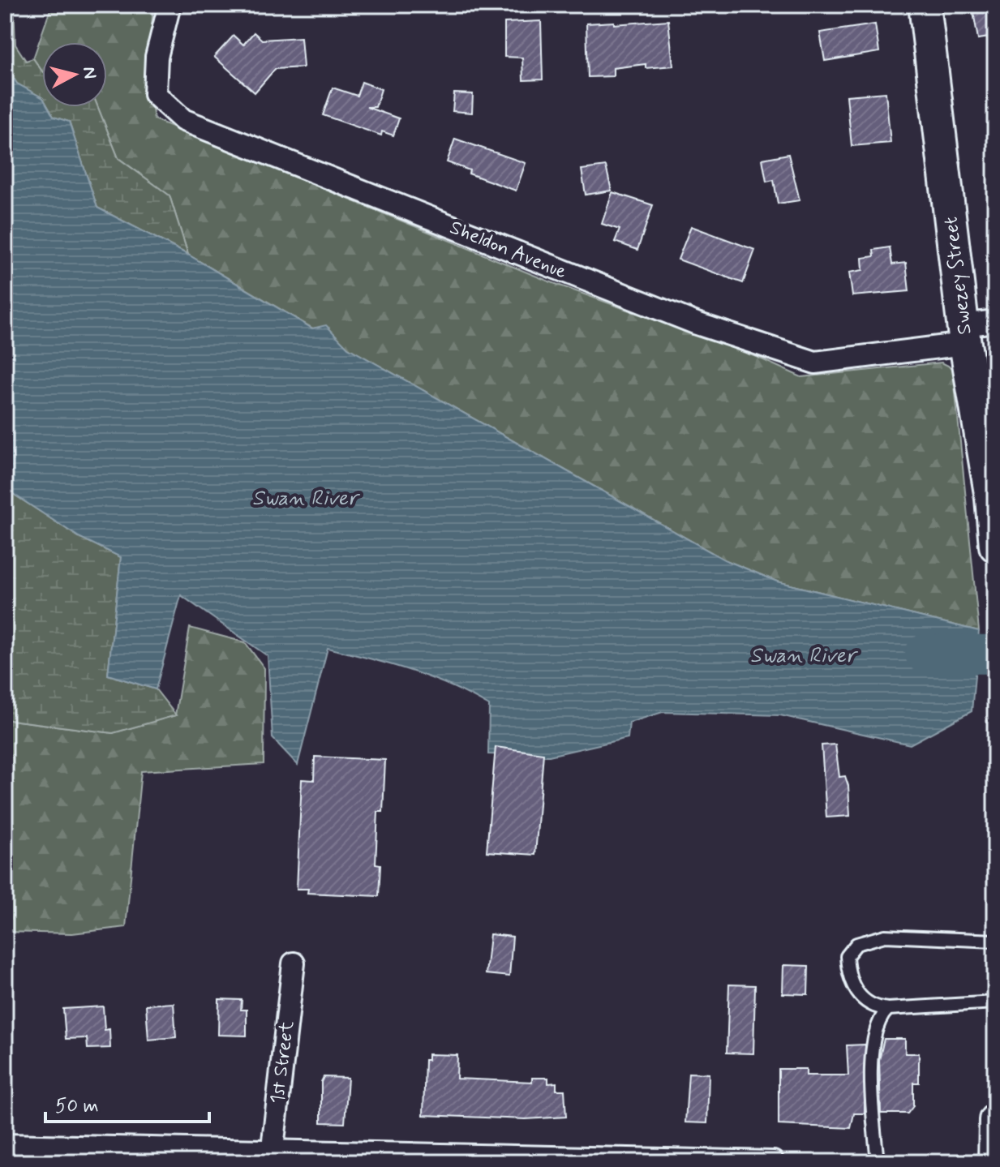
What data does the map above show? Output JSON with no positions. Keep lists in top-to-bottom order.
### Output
{
  "streets": {
    "street": ["Sheldon Avenue", "Swezey Street", "1st Street"]
  },
  "crossings": [
    ["Sheldon Avenue", "Swezey Street"]
  ],
  "water": ["Swan River"],
  "scale_bar": "50 m",
  "north": "right"
}
